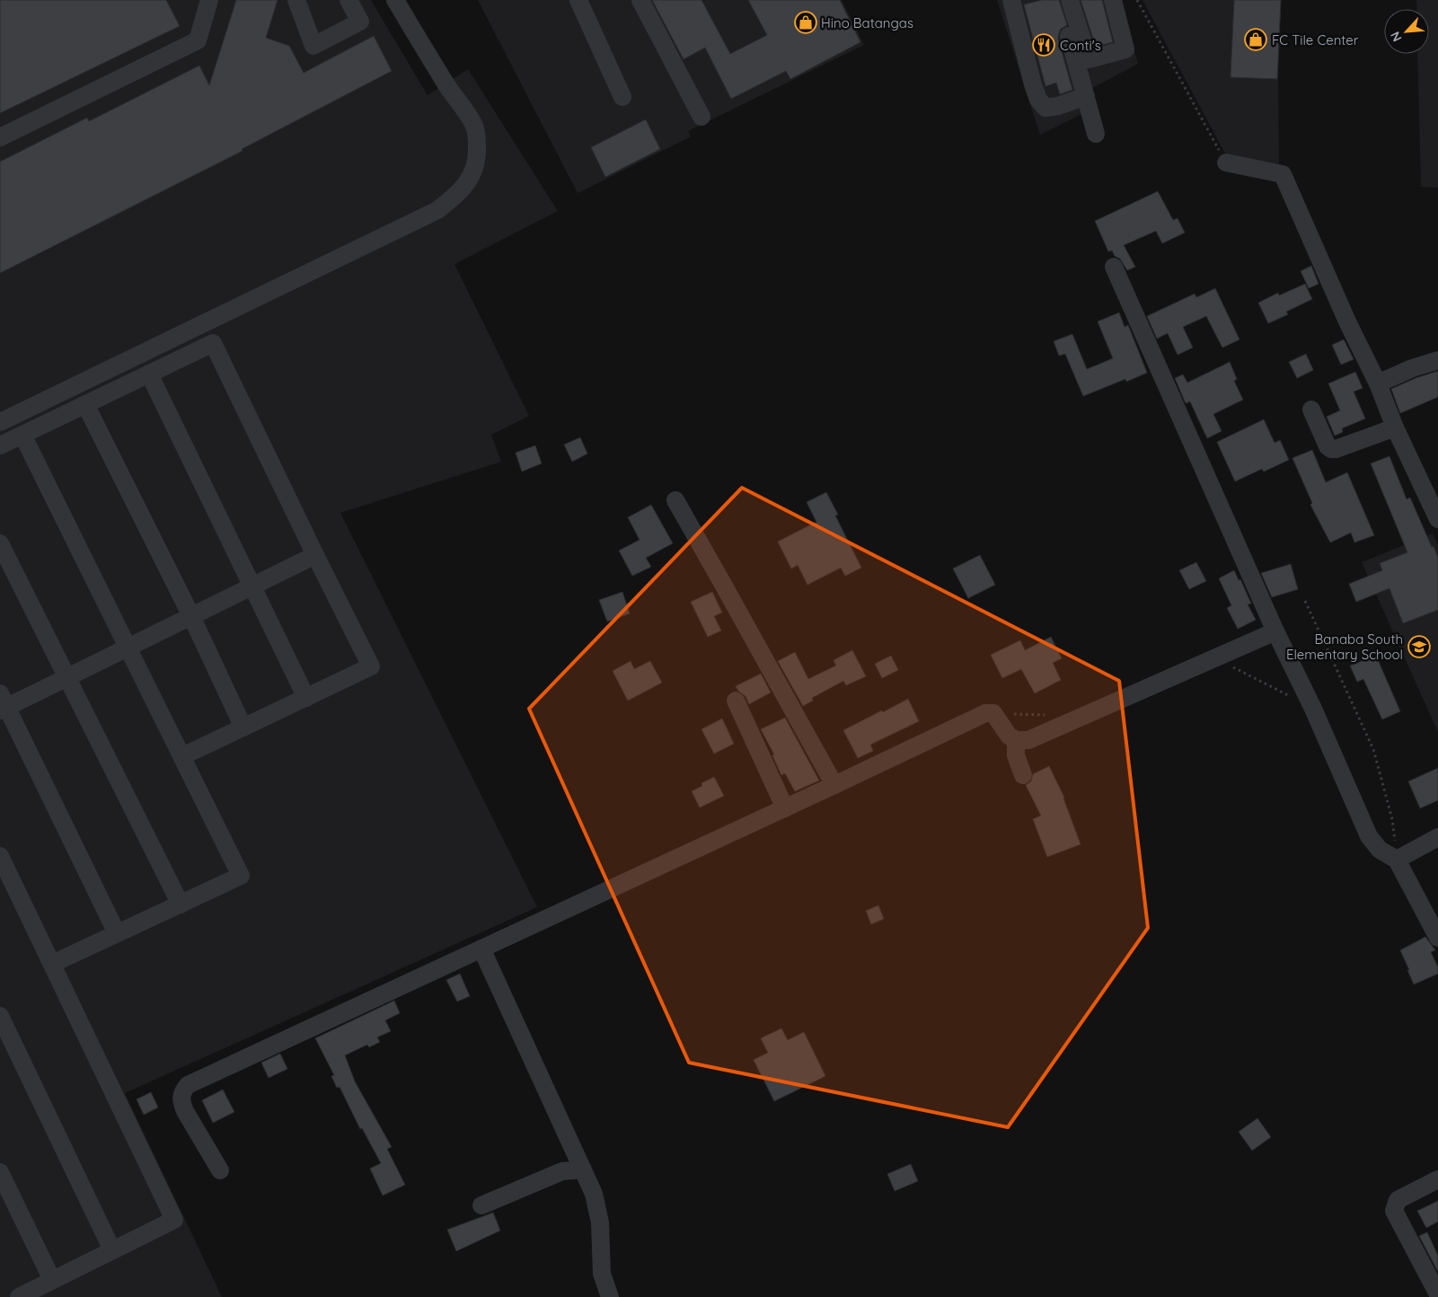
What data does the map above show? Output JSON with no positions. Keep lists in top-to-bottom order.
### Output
{
  "places": {
    "shop": ["Hino Batangas", "FC Tile Center"],
    "restaurant": ["Conti's"],
    "school or university": ["Banaba South Elementary School"]
  },
  "north": "bottom left"
}
